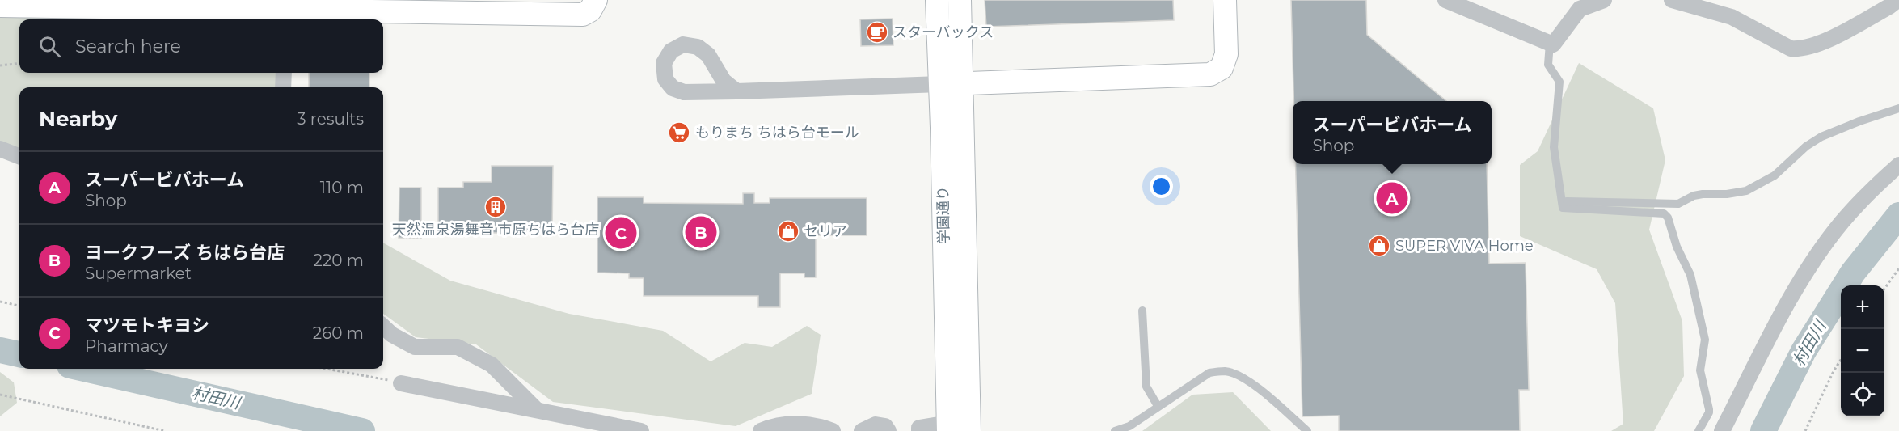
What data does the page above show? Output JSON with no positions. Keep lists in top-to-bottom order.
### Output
{
  "streets": {
    "street": ["学園通り"]
  },
  "water": ["村田川"],
  "places": {
    "cafe": ["スターバックス"],
    "supermarket": ["もりまち ちはら台モール"],
    "building": ["天然温泉湯舞音 市原ちはら台店"],
    "shop": ["セリア", "SUPER VIVA Home"]
  },
  "page": {
    "search": "Search here",
    "heading": ["Nearby", "3 results"],
    "popup": ["スーパービバホーム", "Shop"],
    "list": [
      {
        "mark": "A",
        "name": "スーパービバホーム",
        "note": "Shop",
        "value": "110 m"
      },
      {
        "mark": "B",
        "name": "ヨークフーズ ちはら台店",
        "note": "Supermarket",
        "value": "220 m"
      },
      {
        "mark": "C",
        "name": "マツモトキヨシ",
        "note": "Pharmacy",
        "value": "260 m"
      }
    ],
    "pins": ["A", "B", "C"],
    "map_buttons": ["+", "−"]
  }
}
